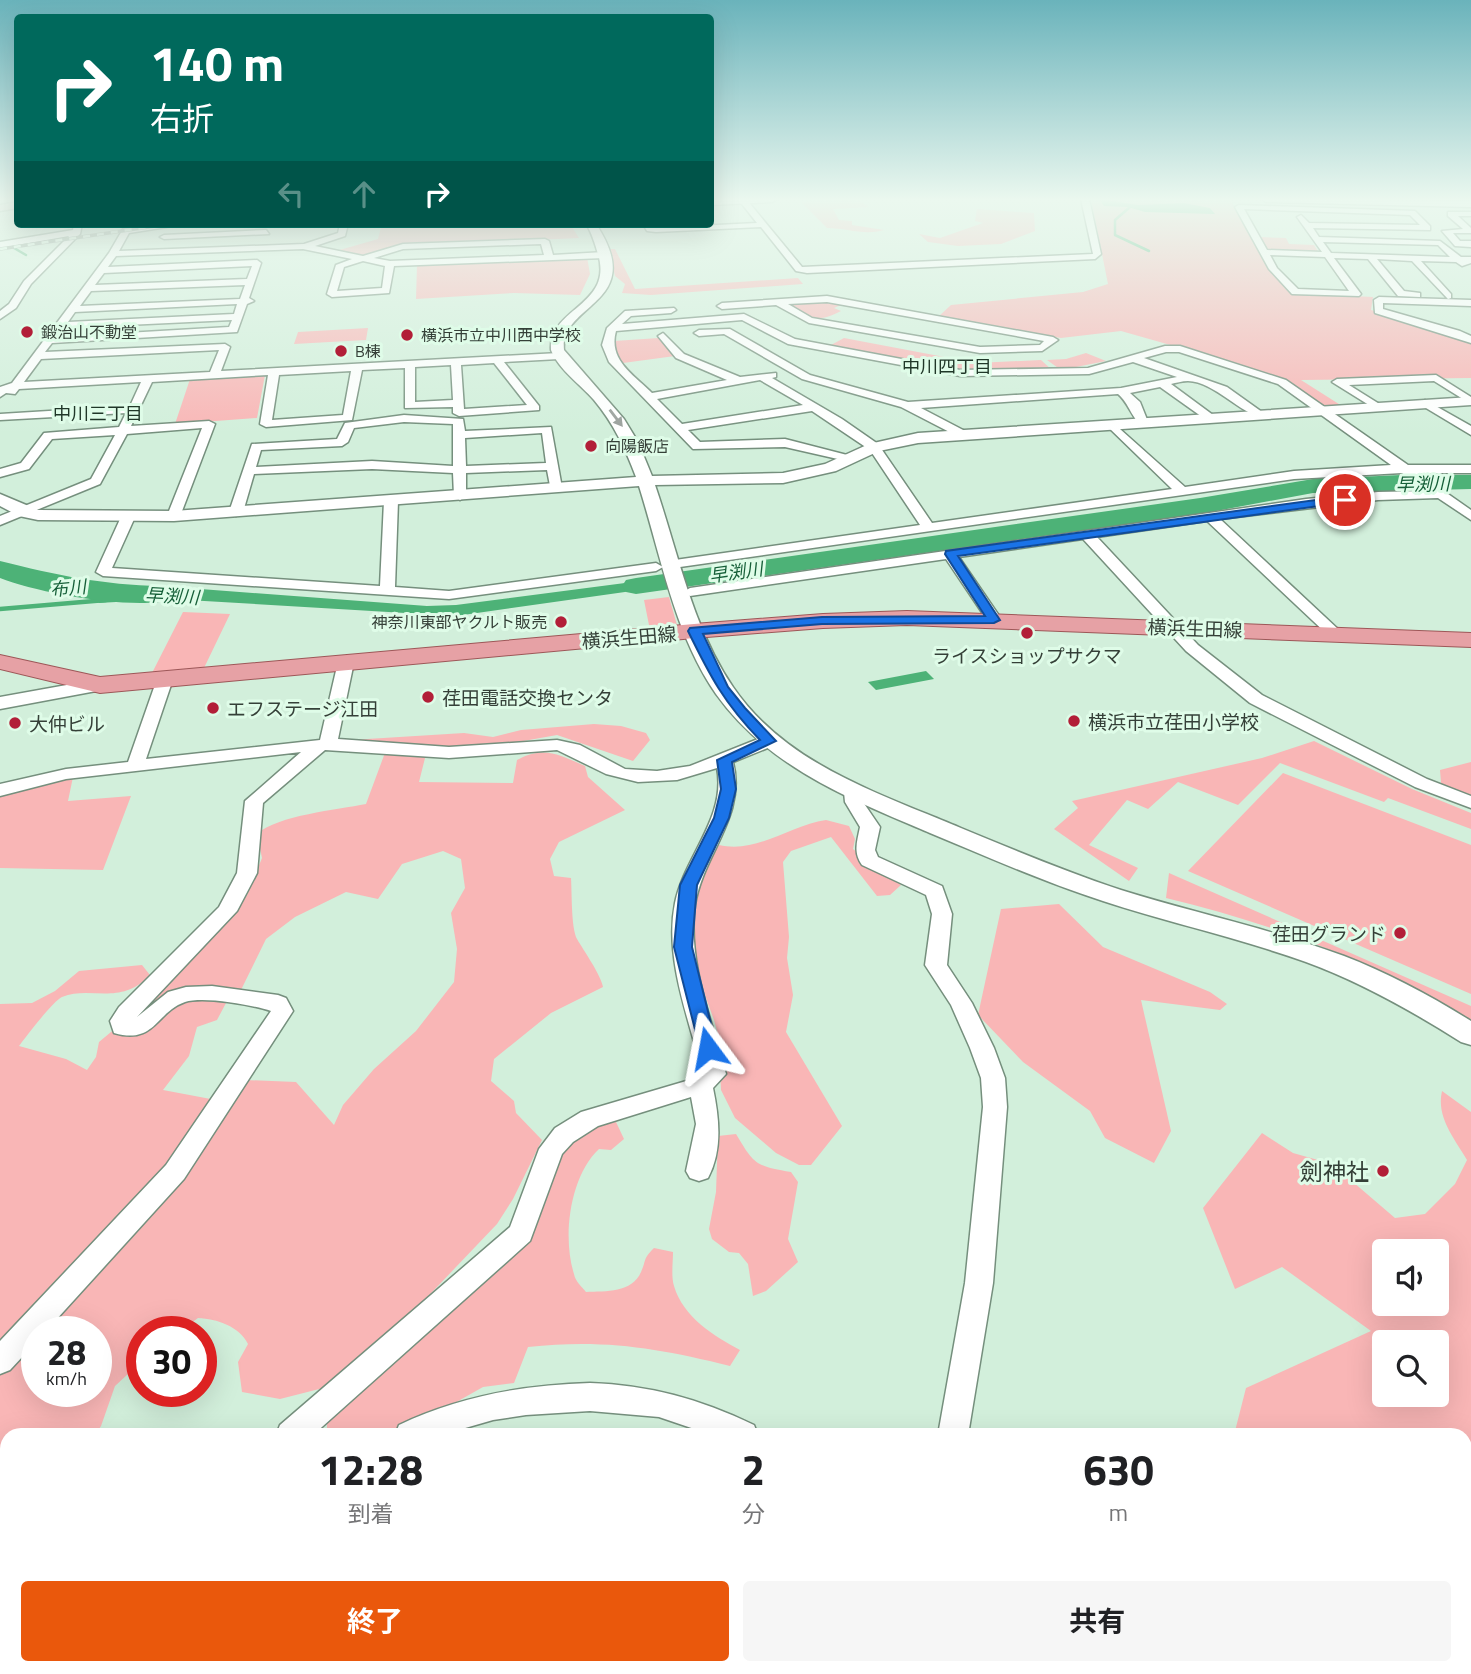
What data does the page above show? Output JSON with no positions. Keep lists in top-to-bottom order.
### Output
{
  "streets": {
    "main road": ["横浜生田線"]
  },
  "districts": ["中川四丁目", "中川三丁目"],
  "water": ["早渕川", "布川"],
  "places": [
    "鍛治山不動堂",
    "横浜市立中川西中学校",
    "B棟",
    "向陽飯店",
    "神奈川東部ヤクルト販売",
    "ライスショップサクマ",
    "荏田電話交換センタ",
    "エフステージ江田",
    "横浜市立荏田小学校",
    "大仲ビル",
    "荏田グランド",
    "劍神社"
  ],
  "page": {
    "turn": ["140 m", "右折"],
    "speed": "28 km/h",
    "limit": "30",
    "eta": [
      "12:28",
      "到着",
      "2",
      "分",
      "630",
      "m"
    ],
    "buttons": ["終了", "共有"]
  }
}
